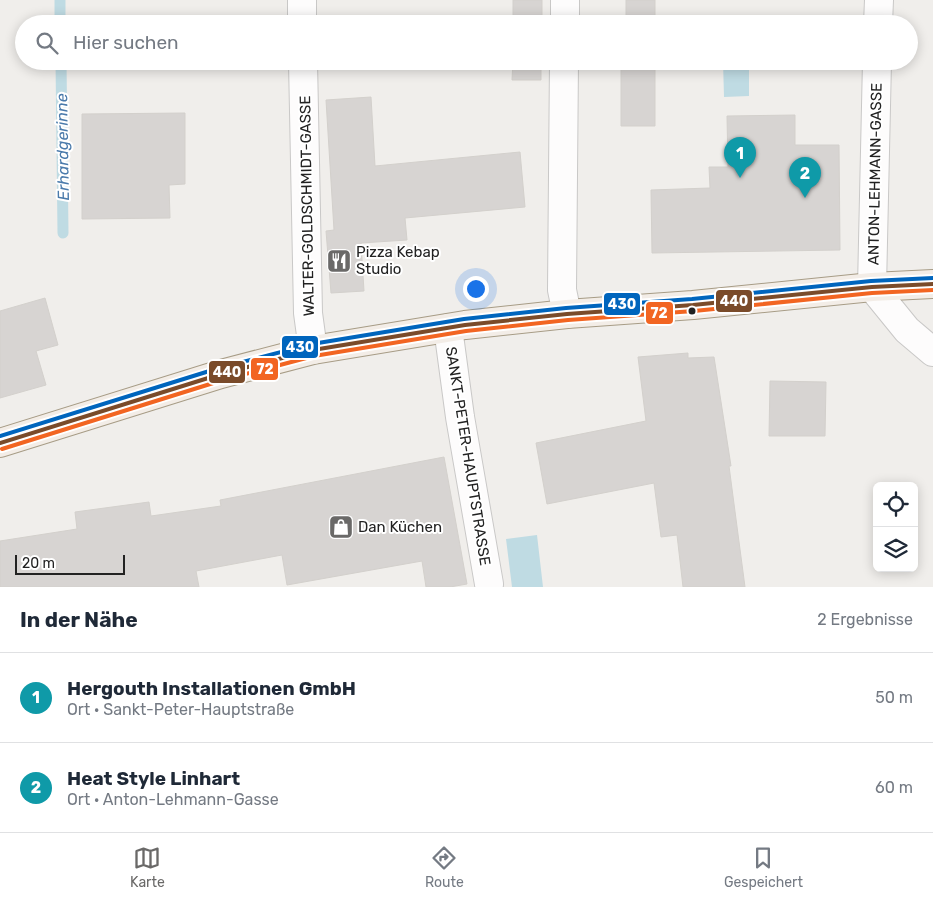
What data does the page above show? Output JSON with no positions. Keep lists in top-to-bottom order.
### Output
{
  "streets": {
    "main road": ["SANKT-PETER-HAUPTSTRASSE"],
    "street": ["ANTON-LEHMANN-GASSE", "WALTER-GOLDSCHMIDT-GASSE"]
  },
  "crossings": [
    ["ANTON-LEHMANN-GASSE", "SANKT-PETER-HAUPTSTRASSE"],
    ["WALTER-GOLDSCHMIDT-GASSE", "SANKT-PETER-HAUPTSTRASSE"]
  ],
  "water": ["Erhardgerinne"],
  "places": {
    "restaurant": ["Pizza Kebap Studio"],
    "shop": ["Dan Küchen"]
  },
  "lines": ["transit line 430", "transit line 440", "transit line 72"],
  "scale_bar": "20 m",
  "page": {
    "search": "Hier suchen",
    "pins": ["1", "2"],
    "scale": "20 m",
    "heading": ["In der Nähe", "2 Ergebnisse"],
    "list": [
      {
        "mark": "1",
        "name": "Hergouth Installationen GmbH",
        "note": "Ort · Sankt-Peter-Hauptstraße",
        "value": "50 m"
      },
      {
        "mark": "2",
        "name": "Heat Style Linhart",
        "note": "Ort · Anton-Lehmann-Gasse",
        "value": "60 m"
      }
    ],
    "nav": ["Karte", "Route", "Gespeichert"]
  }
}
